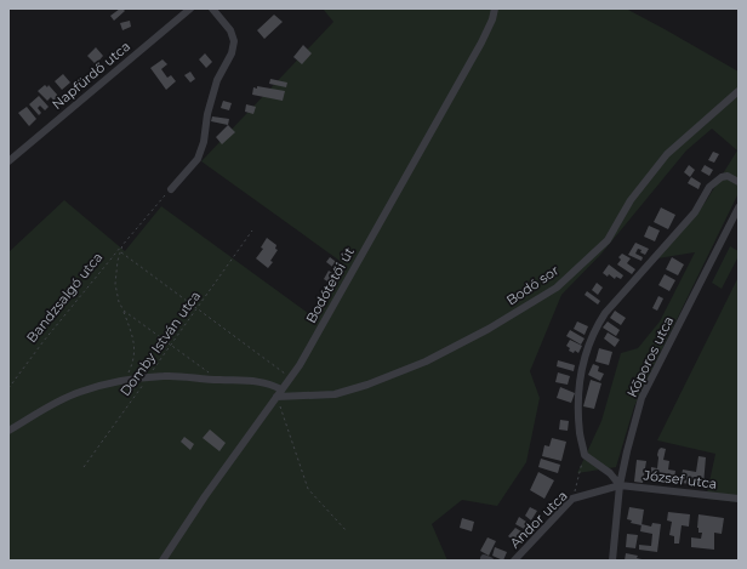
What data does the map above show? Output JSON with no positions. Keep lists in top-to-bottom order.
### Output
{
  "streets": {
    "street": [
      "Napfürdő utca",
      "Bodótetői út",
      "Bodó sor",
      "Kőporos utca",
      "József utca",
      "Andor utca"
    ],
    "path": ["Bandzsalgó utca", "Domby István utca"]
  },
  "crossings": [
    ["Bodótetői út", "Bodó sor"],
    ["Kőporos utca", "József utca"],
    ["Kőporos utca", "Andor utca"],
    ["József utca", "Andor utca"]
  ]
}
